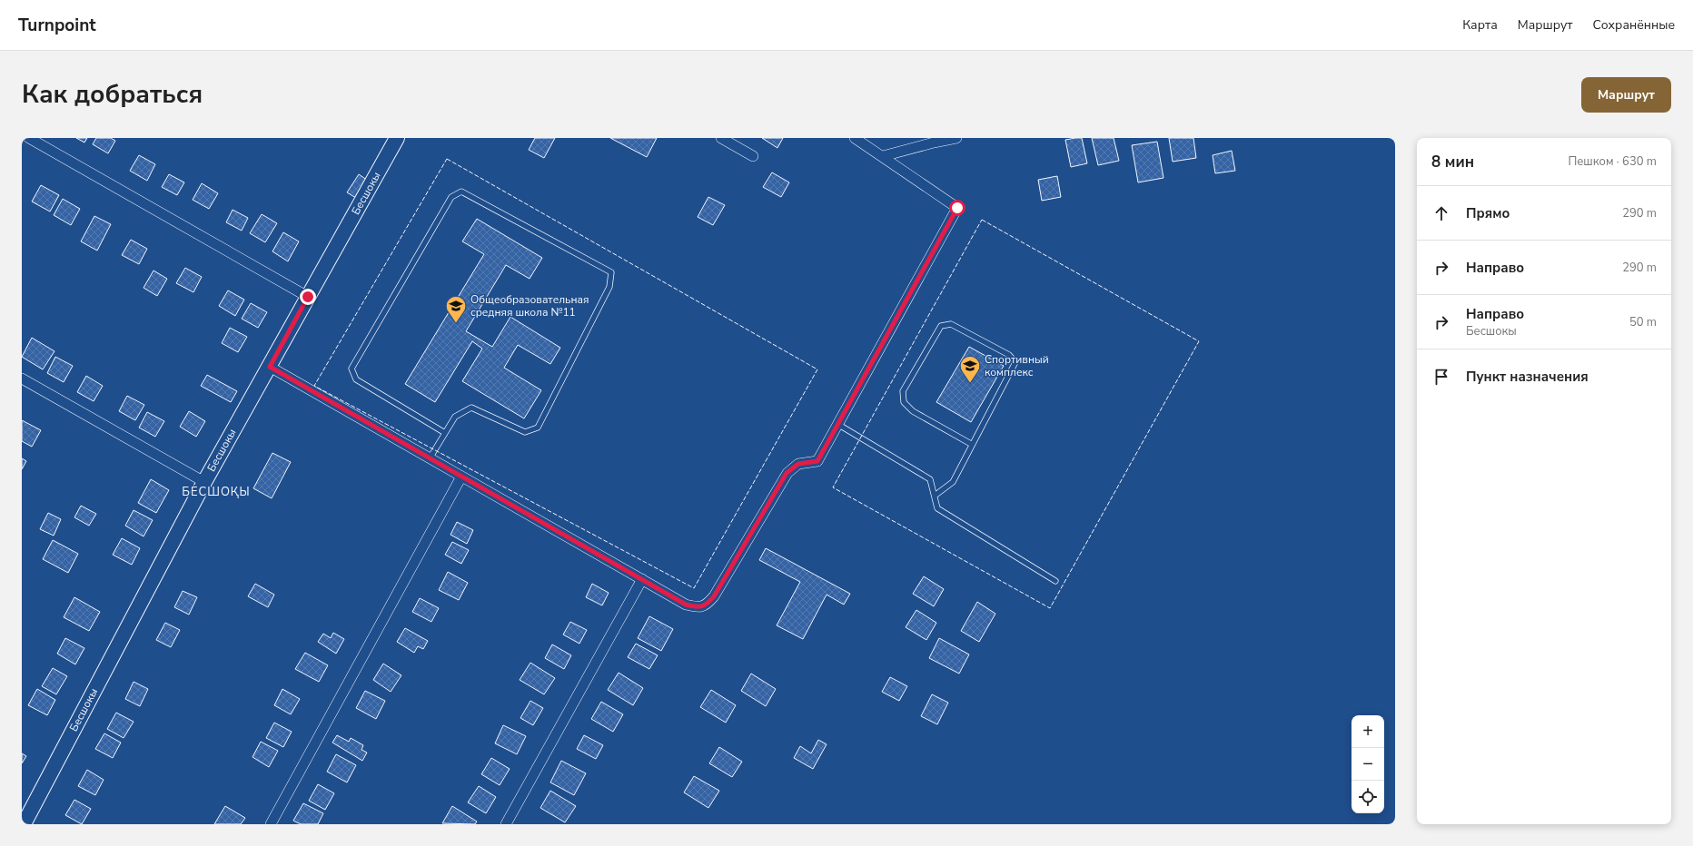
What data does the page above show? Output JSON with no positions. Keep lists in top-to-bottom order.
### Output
{
  "streets": {
    "street": ["Бесшокы"]
  },
  "districts": ["БЕСШОҚЫ"],
  "places": {
    "school or university": ["Общеобразовательная средняя школа №11", "Спортивный комплекс"]
  },
  "page": {
    "header": "Turnpoint",
    "nav": ["Карта", "Маршрут", "Сохранённые"],
    "title": "Как добраться",
    "buttons": "Маршрут",
    "heading": ["8 мин", "Пешком · 630 m"],
    "list": [
      ["Прямо", "290 m"],
      ["Направо", "290 m"],
      ["Направо", "Бесшокы", "50 m"],
      "Пункт назначения"
    ],
    "map_buttons": ["+", "−"]
  }
}
